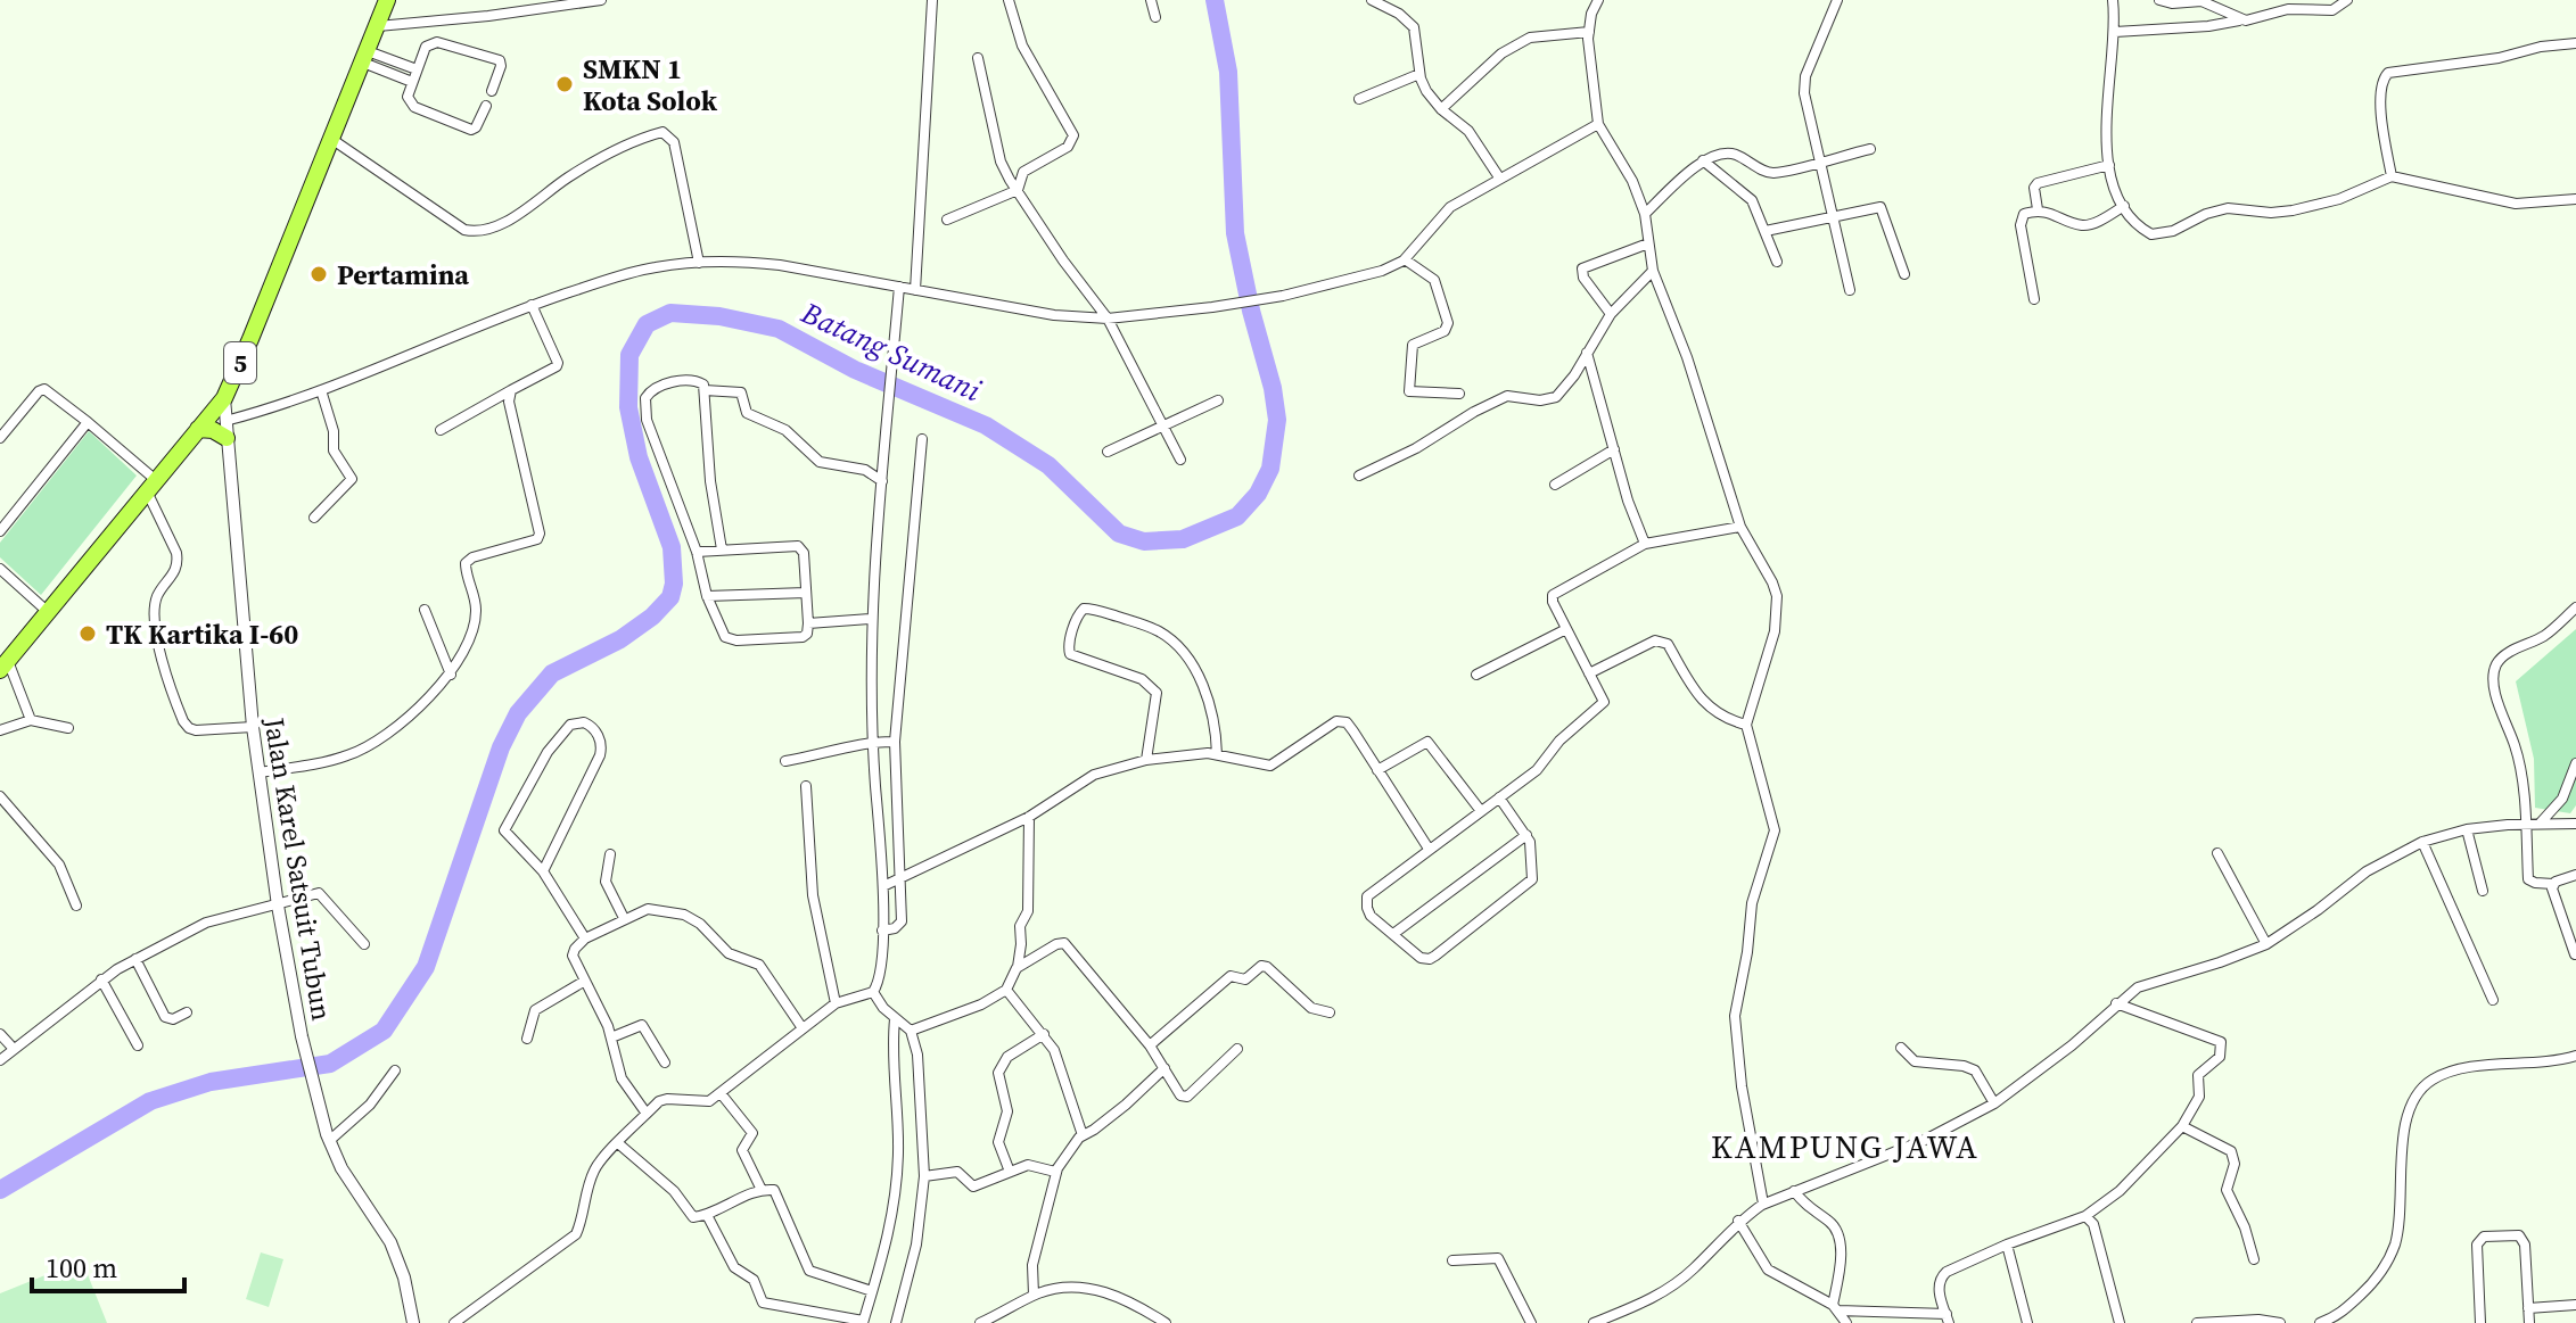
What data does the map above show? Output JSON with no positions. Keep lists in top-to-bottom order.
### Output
{
  "streets": {
    "highway": ["5"],
    "street": ["Jalan Karel Satsuit Tubun"]
  },
  "crossings": [
    ["5", "Jalan Karel Satsuit Tubun"]
  ],
  "districts": ["KAMPUNG JAWA"],
  "water": ["Batang Sumani"],
  "places": ["SMKN 1 Kota Solok", "Pertamina", "TK Kartika I-60"],
  "scale_bar": "100 m"
}
